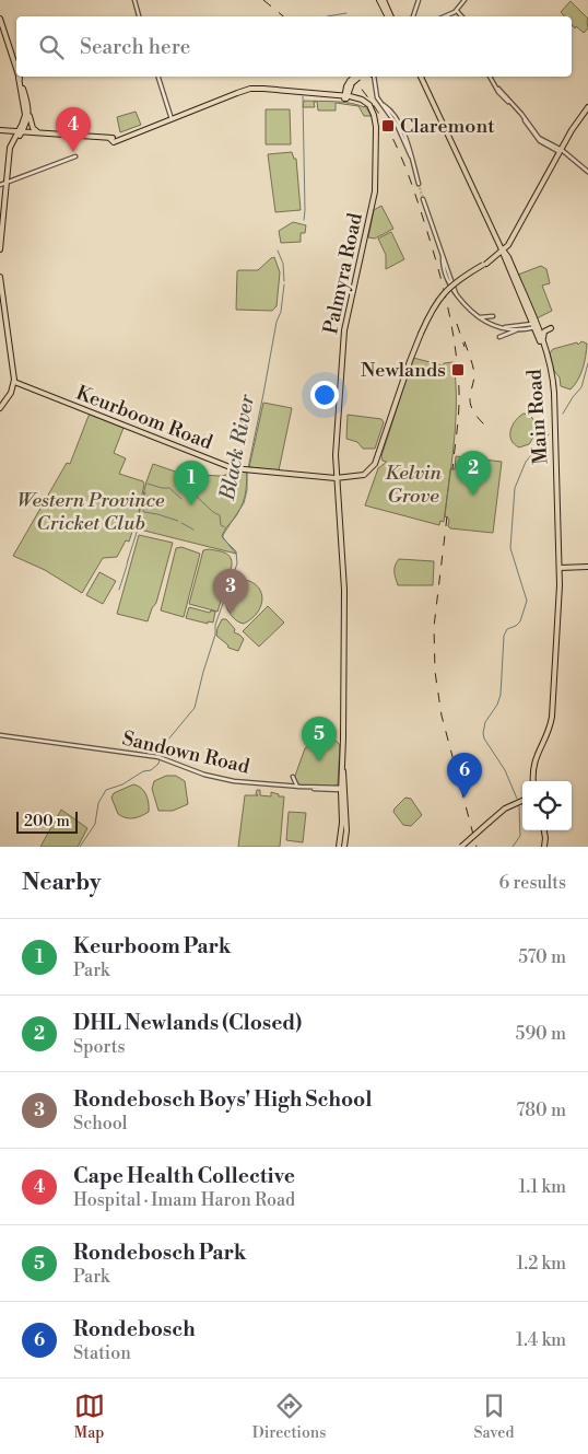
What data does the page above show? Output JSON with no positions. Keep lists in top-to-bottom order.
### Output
{
  "streets": {
    "main road": ["Palmyra Road", "Main Road", "Keurboom Road"],
    "street": ["Sandown Road"]
  },
  "crossings": [
    ["Palmyra Road", "Keurboom Road"],
    ["Palmyra Road", "Sandown Road"],
    ["Main Road", "Keurboom Road"]
  ],
  "water": ["Black River"],
  "parks": ["Kelvin Grove", "Western Province Cricket Club"],
  "places": {
    "transit": ["Claremont", "Newlands"]
  },
  "scale_bar": "200 m",
  "page": {
    "search": "Search here",
    "pins": [
      "4",
      "2",
      "1",
      "3",
      "5",
      "6"
    ],
    "scale": "200 m",
    "heading": ["Nearby", "6 results"],
    "list": [
      {
        "mark": "1",
        "name": "Keurboom Park",
        "note": "Park",
        "value": "570 m"
      },
      {
        "mark": "2",
        "name": "DHL Newlands (Closed)",
        "note": "Sports",
        "value": "590 m"
      },
      {
        "mark": "3",
        "name": "Rondebosch Boys' High School",
        "note": "School",
        "value": "780 m"
      },
      {
        "mark": "4",
        "name": "Cape Health Collective",
        "note": "Hospital · Imam Haron Road",
        "value": "1.1 km"
      },
      {
        "mark": "5",
        "name": "Rondebosch Park",
        "note": "Park",
        "value": "1.2 km"
      },
      {
        "mark": "6",
        "name": "Rondebosch",
        "note": "Station",
        "value": "1.4 km"
      }
    ],
    "nav": ["Map", "Directions", "Saved"]
  }
}
